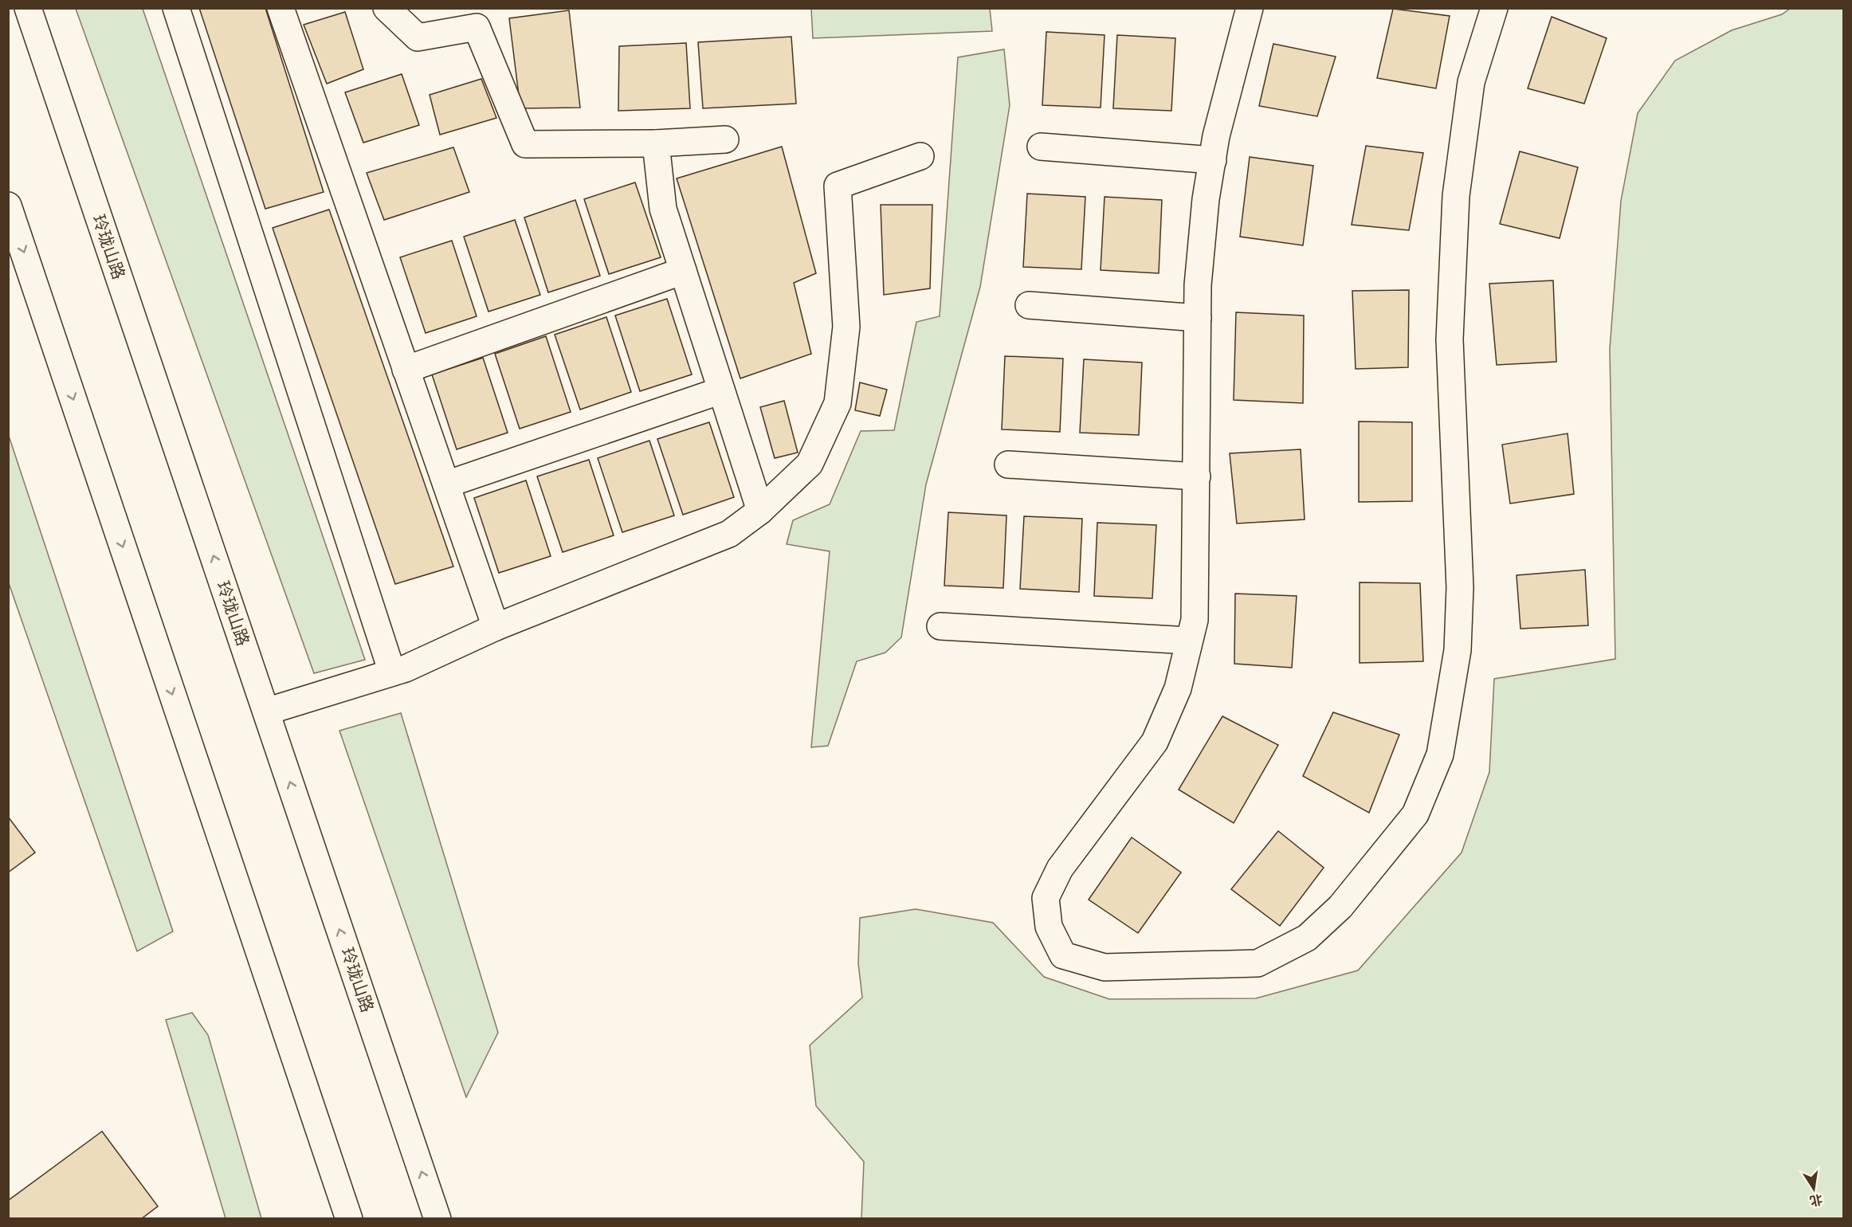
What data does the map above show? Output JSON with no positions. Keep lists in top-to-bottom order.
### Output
{
  "streets": {
    "main road": ["玲珑山路"]
  },
  "north": "bottom"
}
